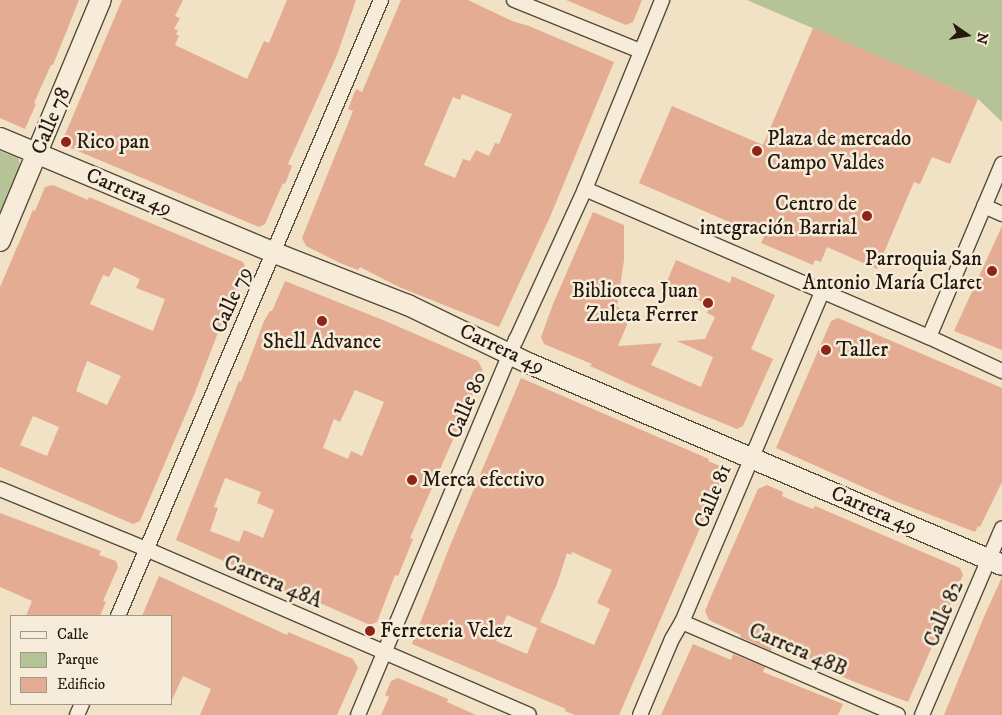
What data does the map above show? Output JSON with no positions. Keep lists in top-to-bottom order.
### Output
{
  "streets": {
    "street": [
      "Calle 78",
      "Carrera 49",
      "Calle 79",
      "Calle 80",
      "Calle 81",
      "Carrera 48A",
      "Calle 82",
      "Carrera 48B"
    ]
  },
  "crossings": [
    ["Calle 78", "Carrera 49"],
    ["Carrera 49", "Calle 79"],
    ["Carrera 49", "Calle 80"],
    ["Carrera 49", "Calle 81"],
    ["Carrera 49", "Calle 82"],
    ["Calle 79", "Carrera 48A"],
    ["Calle 80", "Carrera 48A"],
    ["Calle 81", "Carrera 48B"]
  ],
  "places": [
    "Rico pan",
    "Plaza de mercado Campo Valdes",
    "Centro de integración Barrial",
    "Parroquia San Antonio María Claret",
    "Biblioteca Juan Zuleta Ferrer",
    "Shell Advance",
    "Taller",
    "Merca efectivo",
    "Ferreteria Velez"
  ],
  "legend": ["Calle", "Parque", "Edificio"],
  "north": "right"
}
